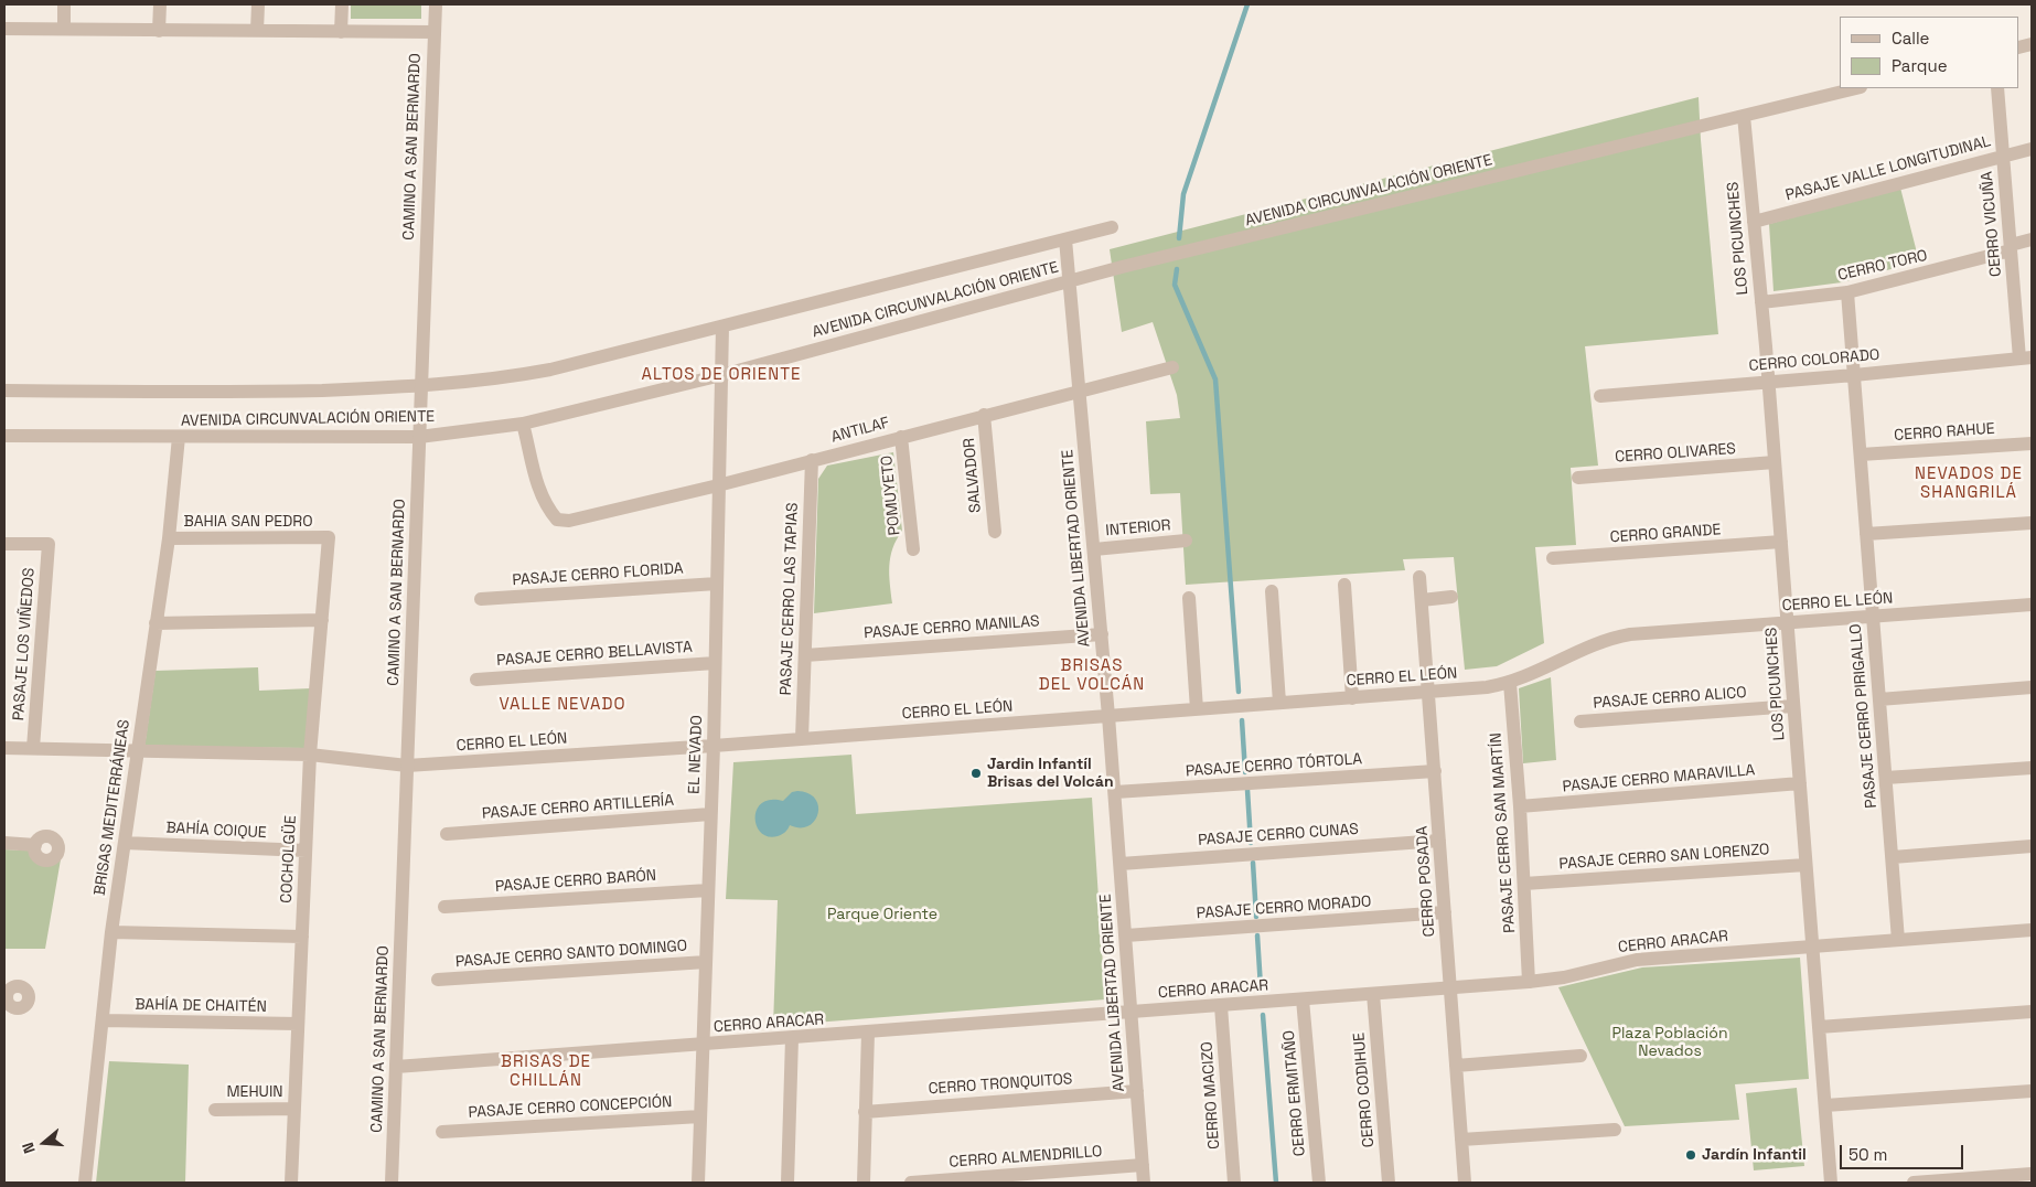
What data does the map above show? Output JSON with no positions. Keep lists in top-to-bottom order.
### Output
{
  "streets": {
    "street": [
      "CAMINO A SAN BERNARDO",
      "PASAJE VALLE LONGITUDINAL",
      "AVENIDA CIRCUNVALACIÓN ORIENTE",
      "CERRO VICUÑA",
      "LOS PICUNCHES",
      "CERRO TORO",
      "CERRO COLORADO",
      "ANTILAF",
      "CERRO RAHUE",
      "CERRO OLIVARES",
      "SALVADOR",
      "POMUYETO",
      "BAHIA SAN PEDRO",
      "INTERIOR",
      "CERRO GRANDE",
      "AVENIDA LIBERTAD ORIENTE",
      "PASAJE CERRO FLORIDA",
      "PASAJE CERRO LAS TAPIAS",
      "CERRO EL LEÓN",
      "PASAJE CERRO MANILAS",
      "PASAJE LOS VIÑEDOS",
      "PASAJE CERRO BELLAVISTA",
      "PASAJE CERRO ALICO",
      "PASAJE CERRO PIRIGALLO",
      "EL NEVADO",
      "PASAJE CERRO TÓRTOLA",
      "PASAJE CERRO MARAVILLA",
      "BRISAS MEDITERRÁNEAS",
      "PASAJE CERRO ARTILLERÍA",
      "BAHÍA COIQUE",
      "PASAJE CERRO SAN MARTÍN",
      "PASAJE CERRO CUNAS",
      "PASAJE CERRO SAN LORENZO",
      "COCHOLGÜE",
      "PASAJE CERRO BARÓN",
      "CERRO POSADA",
      "PASAJE CERRO MORADO",
      "CERRO ARACAR",
      "PASAJE CERRO SANTO DOMINGO",
      "BAHÍA DE CHAITÉN",
      "CERRO TRONQUITOS",
      "CERRO CODIHUE",
      "MEHUIN",
      "CERRO ERMITAÑO",
      "CERRO MACIZO",
      "PASAJE CERRO CONCEPCIÓN",
      "CERRO ALMENDRILLO"
    ]
  },
  "crossings": [
    ["CAMINO A SAN BERNARDO", "AVENIDA CIRCUNVALACIÓN ORIENTE"],
    ["CAMINO A SAN BERNARDO", "CERRO EL LEÓN"],
    ["CAMINO A SAN BERNARDO", "CERRO ARACAR"],
    ["PASAJE VALLE LONGITUDINAL", "CERRO VICUÑA"],
    ["PASAJE VALLE LONGITUDINAL", "LOS PICUNCHES"],
    ["AVENIDA CIRCUNVALACIÓN ORIENTE", "LOS PICUNCHES"],
    ["AVENIDA CIRCUNVALACIÓN ORIENTE", "ANTILAF"],
    ["AVENIDA CIRCUNVALACIÓN ORIENTE", "AVENIDA LIBERTAD ORIENTE"],
    ["AVENIDA CIRCUNVALACIÓN ORIENTE", "EL NEVADO"],
    ["AVENIDA CIRCUNVALACIÓN ORIENTE", "BRISAS MEDITERRÁNEAS"],
    ["CERRO VICUÑA", "CERRO TORO"],
    ["CERRO VICUÑA", "CERRO COLORADO"],
    ["LOS PICUNCHES", "CERRO TORO"],
    ["LOS PICUNCHES", "CERRO COLORADO"],
    ["LOS PICUNCHES", "CERRO OLIVARES"],
    ["LOS PICUNCHES", "CERRO GRANDE"],
    ["LOS PICUNCHES", "CERRO EL LEÓN"],
    ["LOS PICUNCHES", "PASAJE CERRO ALICO"],
    ["LOS PICUNCHES", "PASAJE CERRO MARAVILLA"],
    ["LOS PICUNCHES", "PASAJE CERRO SAN LORENZO"],
    ["LOS PICUNCHES", "CERRO ARACAR"],
    ["CERRO TORO", "PASAJE CERRO PIRIGALLO"],
    ["CERRO COLORADO", "PASAJE CERRO PIRIGALLO"],
    ["ANTILAF", "SALVADOR"],
    ["ANTILAF", "POMUYETO"],
    ["ANTILAF", "AVENIDA LIBERTAD ORIENTE"],
    ["ANTILAF", "PASAJE CERRO LAS TAPIAS"],
    ["ANTILAF", "EL NEVADO"],
    ["CERRO RAHUE", "PASAJE CERRO PIRIGALLO"],
    ["BAHIA SAN PEDRO", "BRISAS MEDITERRÁNEAS"],
    ["BAHIA SAN PEDRO", "COCHOLGÜE"],
    ["INTERIOR", "AVENIDA LIBERTAD ORIENTE"],
    ["AVENIDA LIBERTAD ORIENTE", "CERRO EL LEÓN"],
    ["AVENIDA LIBERTAD ORIENTE", "PASAJE CERRO MANILAS"],
    ["AVENIDA LIBERTAD ORIENTE", "PASAJE CERRO TÓRTOLA"],
    ["AVENIDA LIBERTAD ORIENTE", "PASAJE CERRO CUNAS"],
    ["AVENIDA LIBERTAD ORIENTE", "PASAJE CERRO MORADO"],
    ["AVENIDA LIBERTAD ORIENTE", "CERRO ARACAR"],
    ["AVENIDA LIBERTAD ORIENTE", "CERRO TRONQUITOS"],
    ["AVENIDA LIBERTAD ORIENTE", "CERRO ALMENDRILLO"],
    ["PASAJE CERRO FLORIDA", "EL NEVADO"],
    ["PASAJE CERRO LAS TAPIAS", "CERRO EL LEÓN"],
    ["PASAJE CERRO LAS TAPIAS", "PASAJE CERRO MANILAS"],
    ["CERRO EL LEÓN", "PASAJE LOS VIÑEDOS"],
    ["CERRO EL LEÓN", "PASAJE CERRO PIRIGALLO"],
    ["CERRO EL LEÓN", "EL NEVADO"],
    ["CERRO EL LEÓN", "BRISAS MEDITERRÁNEAS"],
    ["CERRO EL LEÓN", "PASAJE CERRO SAN MARTÍN"],
    ["CERRO EL LEÓN", "COCHOLGÜE"],
    ["CERRO EL LEÓN", "CERRO POSADA"],
    ["PASAJE CERRO BELLAVISTA", "EL NEVADO"],
    ["PASAJE CERRO PIRIGALLO", "CERRO ARACAR"],
    ["EL NEVADO", "PASAJE CERRO ARTILLERÍA"],
    ["EL NEVADO", "PASAJE CERRO BARÓN"],
    ["EL NEVADO", "CERRO ARACAR"],
    ["EL NEVADO", "PASAJE CERRO SANTO DOMINGO"],
    ["EL NEVADO", "PASAJE CERRO CONCEPCIÓN"],
    ["PASAJE CERRO TÓRTOLA", "CERRO POSADA"],
    ["PASAJE CERRO MARAVILLA", "PASAJE CERRO SAN MARTÍN"],
    ["BRISAS MEDITERRÁNEAS", "BAHÍA COIQUE"],
    ["BRISAS MEDITERRÁNEAS", "BAHÍA DE CHAITÉN"],
    ["BAHÍA COIQUE", "COCHOLGÜE"],
    ["PASAJE CERRO SAN MARTÍN", "PASAJE CERRO SAN LORENZO"],
    ["PASAJE CERRO SAN MARTÍN", "CERRO ARACAR"],
    ["PASAJE CERRO CUNAS", "CERRO POSADA"],
    ["COCHOLGÜE", "BAHÍA DE CHAITÉN"],
    ["COCHOLGÜE", "MEHUIN"],
    ["CERRO POSADA", "PASAJE CERRO MORADO"],
    ["CERRO POSADA", "CERRO ARACAR"],
    ["CERRO ARACAR", "CERRO CODIHUE"],
    ["CERRO ARACAR", "CERRO ERMITAÑO"],
    ["CERRO ARACAR", "CERRO MACIZO"]
  ],
  "districts": [
    "ALTOS DE ORIENTE",
    "NEVADOS DE SHANGRILÁ",
    "BRISAS DEL VOLCÁN",
    "VALLE NEVADO",
    "BRISAS DE CHILLÁN"
  ],
  "parks": ["Parque Oriente", "Plaza Población Nevados"],
  "places": ["Jardin Infantíl Brisas del Volcán", "Jardín Infantil"],
  "legend": ["Calle", "Parque"],
  "scale_bar": "50 m",
  "north": "left"
}
